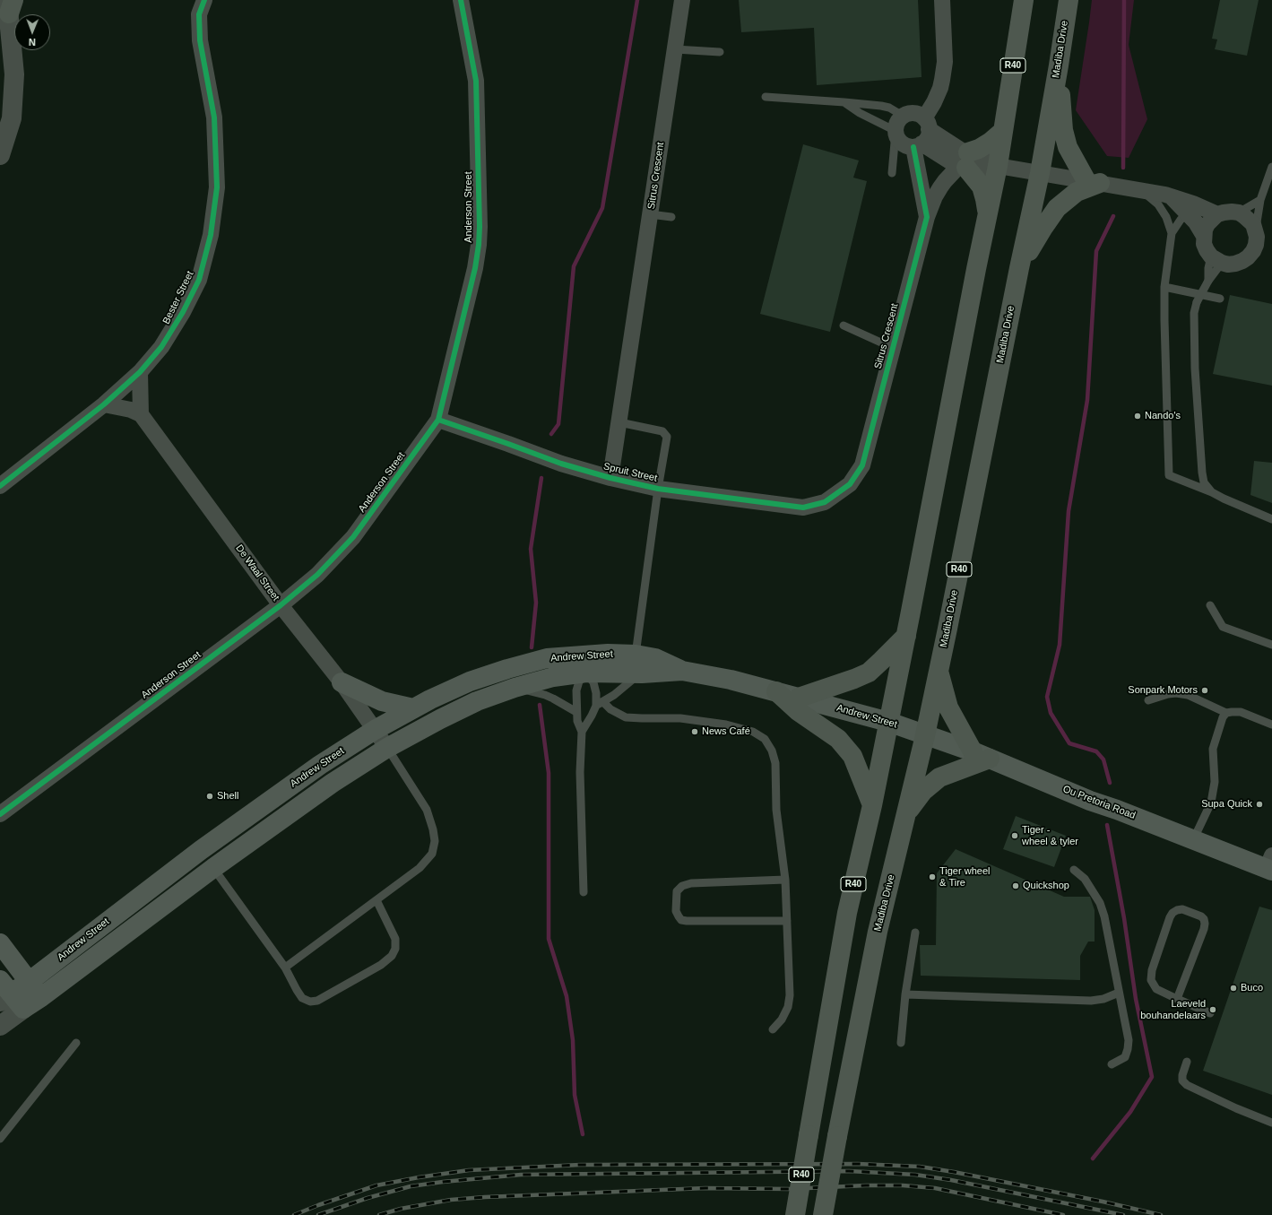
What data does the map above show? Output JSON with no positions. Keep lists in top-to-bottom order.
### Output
{
  "streets": {
    "main road": [
      "Madiba Drive",
      "R40",
      "Andrew Street",
      "Ou Pretoria Road"
    ],
    "street": [
      "Sitrus Crescent",
      "Anderson Street",
      "Bester Street",
      "Spruit Street",
      "De Waal Street"
    ]
  },
  "crossings": [
    ["Madiba Drive", "Andrew Street"],
    ["Madiba Drive", "Ou Pretoria Road"],
    ["R40", "Andrew Street"],
    ["Sitrus Crescent", "Spruit Street"],
    ["Anderson Street", "Spruit Street"],
    ["Anderson Street", "De Waal Street"],
    ["De Waal Street", "Andrew Street"],
    ["Andrew Street", "Ou Pretoria Road"]
  ],
  "places": [
    "Nando's",
    "Sonpark Motors",
    "News Café",
    "Shell",
    "Supa Quick",
    "Tiger - wheel & tyler",
    "Tiger wheel & Tire",
    "Quickshop",
    "Buco",
    "Laeveld bouhandelaars"
  ],
  "north": "bottom"
}
